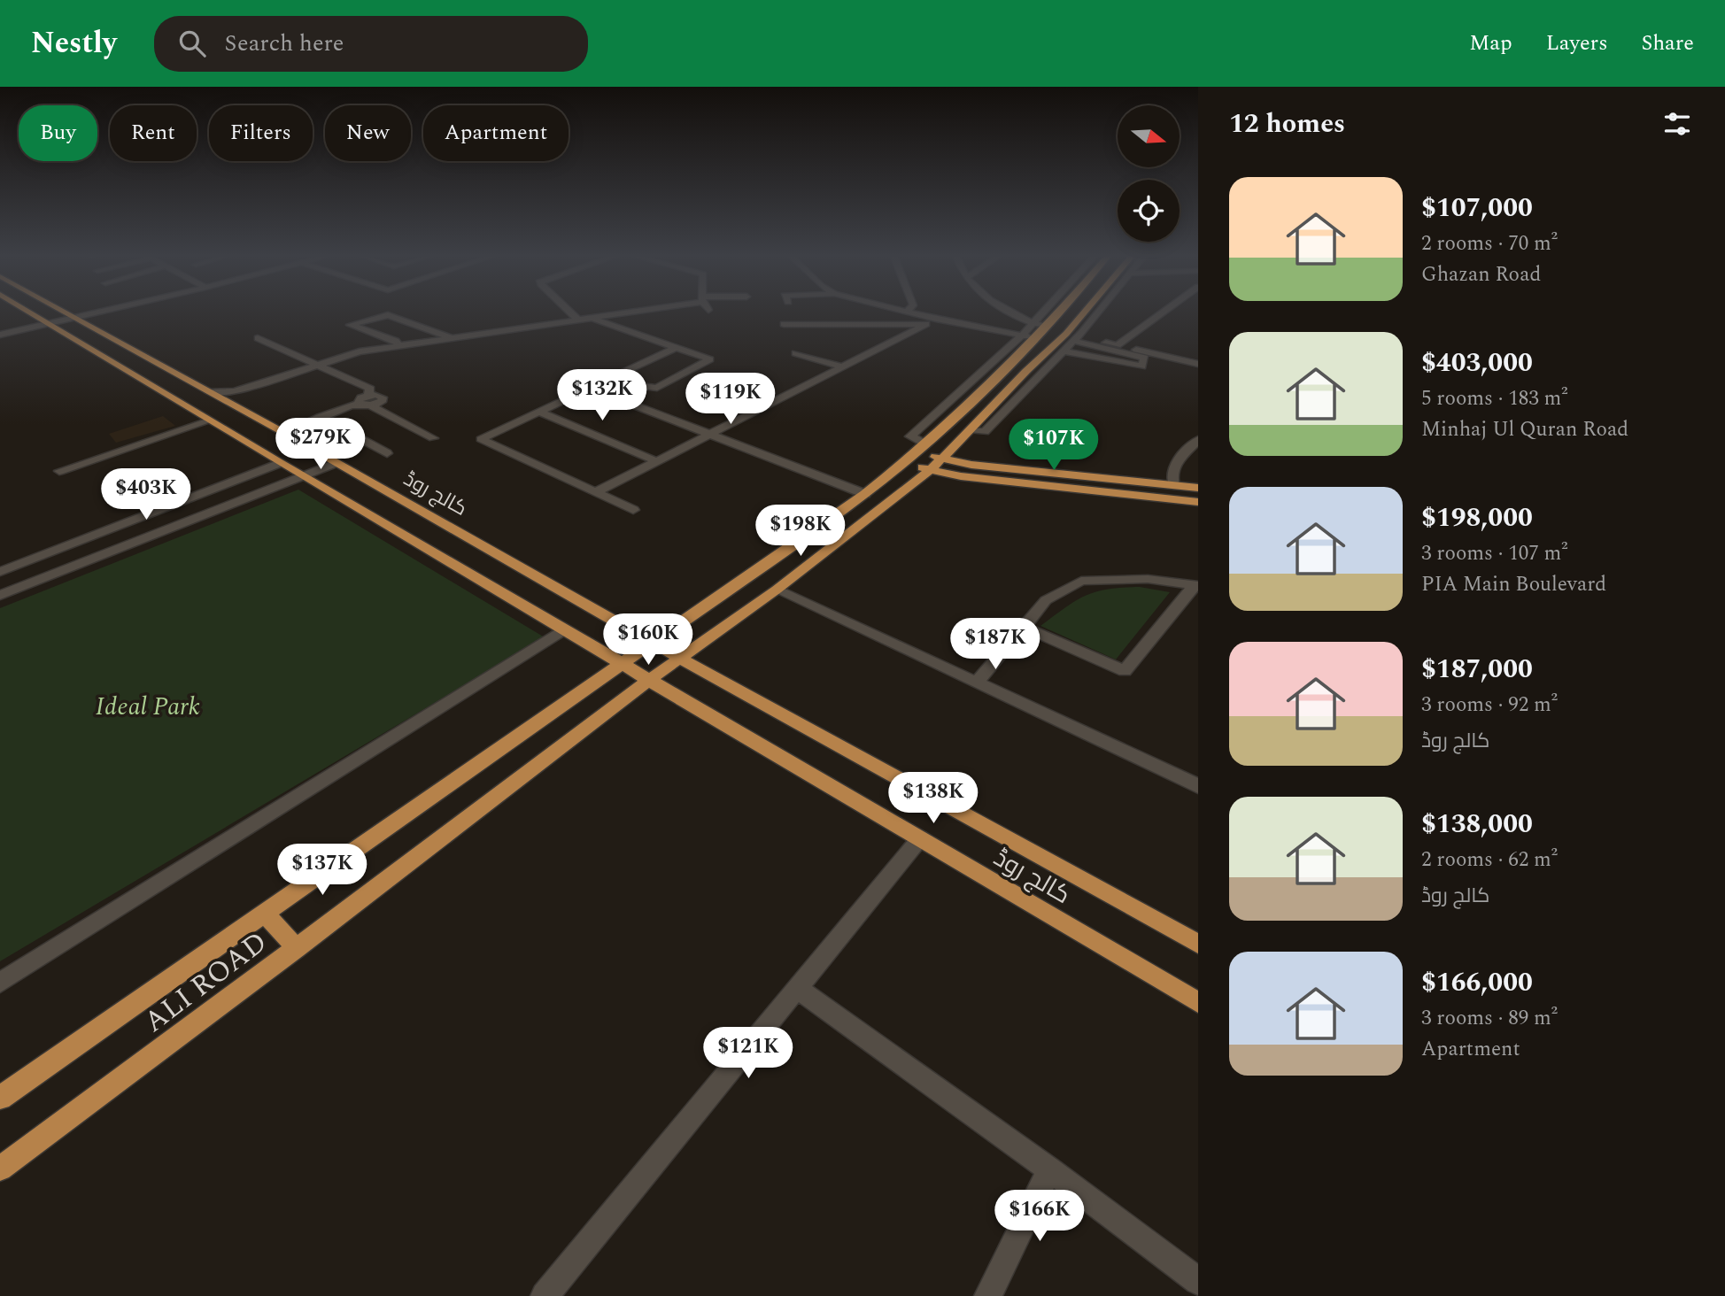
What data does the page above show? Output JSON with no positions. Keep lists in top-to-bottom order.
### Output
{
  "streets": {
    "main road": ["کالج روڈ", "ALI ROAD"]
  },
  "crossings": [
    ["کالج روڈ", "ALI ROAD"]
  ],
  "parks": ["Ideal Park"],
  "north": "right",
  "page": {
    "header": "Nestly",
    "search": "Search here",
    "nav": ["Map", "Layers", "Share"],
    "heading": "12 homes",
    "chip": [
      "Buy",
      "Rent",
      "Filters",
      "New",
      "Apartment"
    ],
    "list": [
      {
        "name": "$107,000",
        "note": "2 rooms · 70 m² · Ghazan Road"
      },
      {
        "name": "$403,000",
        "note": "5 rooms · 183 m² · Minhaj Ul Quran Road"
      },
      {
        "name": "$198,000",
        "note": "3 rooms · 107 m² · PIA Main Boulevard"
      },
      {
        "name": "$187,000",
        "note": "3 rooms · 92 m² · کالج روڈ"
      },
      {
        "name": "$138,000",
        "note": "2 rooms · 62 m² · کالج روڈ"
      },
      {
        "name": "$166,000",
        "note": "3 rooms · 89 m² · Apartment"
      }
    ],
    "price": [
      "$132K",
      "$119K",
      "$279K",
      "$107K",
      "$403K",
      "$198K",
      "$160K",
      "$187K",
      "$138K",
      "$137K",
      "$121K",
      "$166K"
    ]
  }
}
